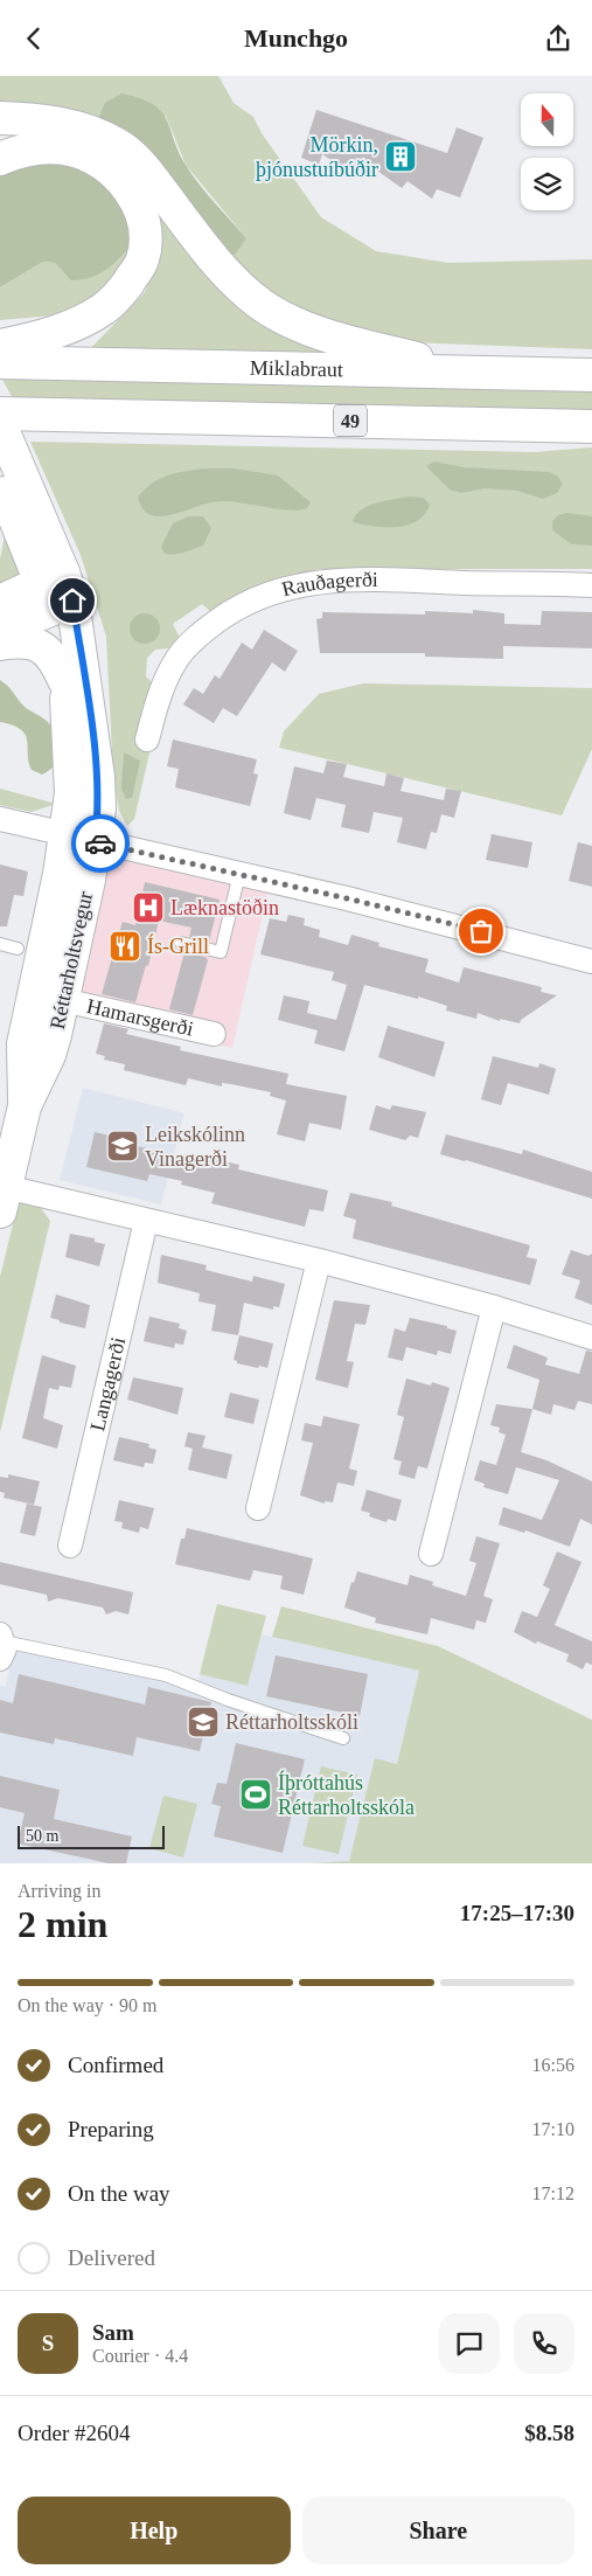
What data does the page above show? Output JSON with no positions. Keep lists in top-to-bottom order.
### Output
{
  "streets": {
    "main road": ["Miklabraut", "49", "Réttarholtsvegur"],
    "street": ["Rauðagerði", "Hamarsgerði", "Langagerði"]
  },
  "crossings": [
    ["Réttarholtsvegur", "Hamarsgerði"]
  ],
  "places": {
    "building": ["Mörkin, þjónustuíbúðir"],
    "hospital": ["Læknastöðin"],
    "restaurant": ["Ís-Grill"],
    "school or university": ["Leikskólinn Vinagerði", "Réttarholtsskóli"],
    "sports": ["Íþróttahús Réttarholtsskóla"]
  },
  "scale_bar": "50 m",
  "north": "top",
  "page": {
    "header": "Munchgo",
    "scale": "50 m",
    "heading": ["2 min", "Arriving in", "17:25–17:30"],
    "panel": [
      "Sam",
      "Courier · 4.4",
      "Order #2604",
      "$8.58"
    ],
    "bar": "On the way · 90 m",
    "list": [
      ["Confirmed", "16:56"],
      ["Preparing", "17:10"],
      ["On the way", "17:12"],
      "Delivered"
    ],
    "round": "S",
    "buttons": ["Help", "Share"]
  }
}
